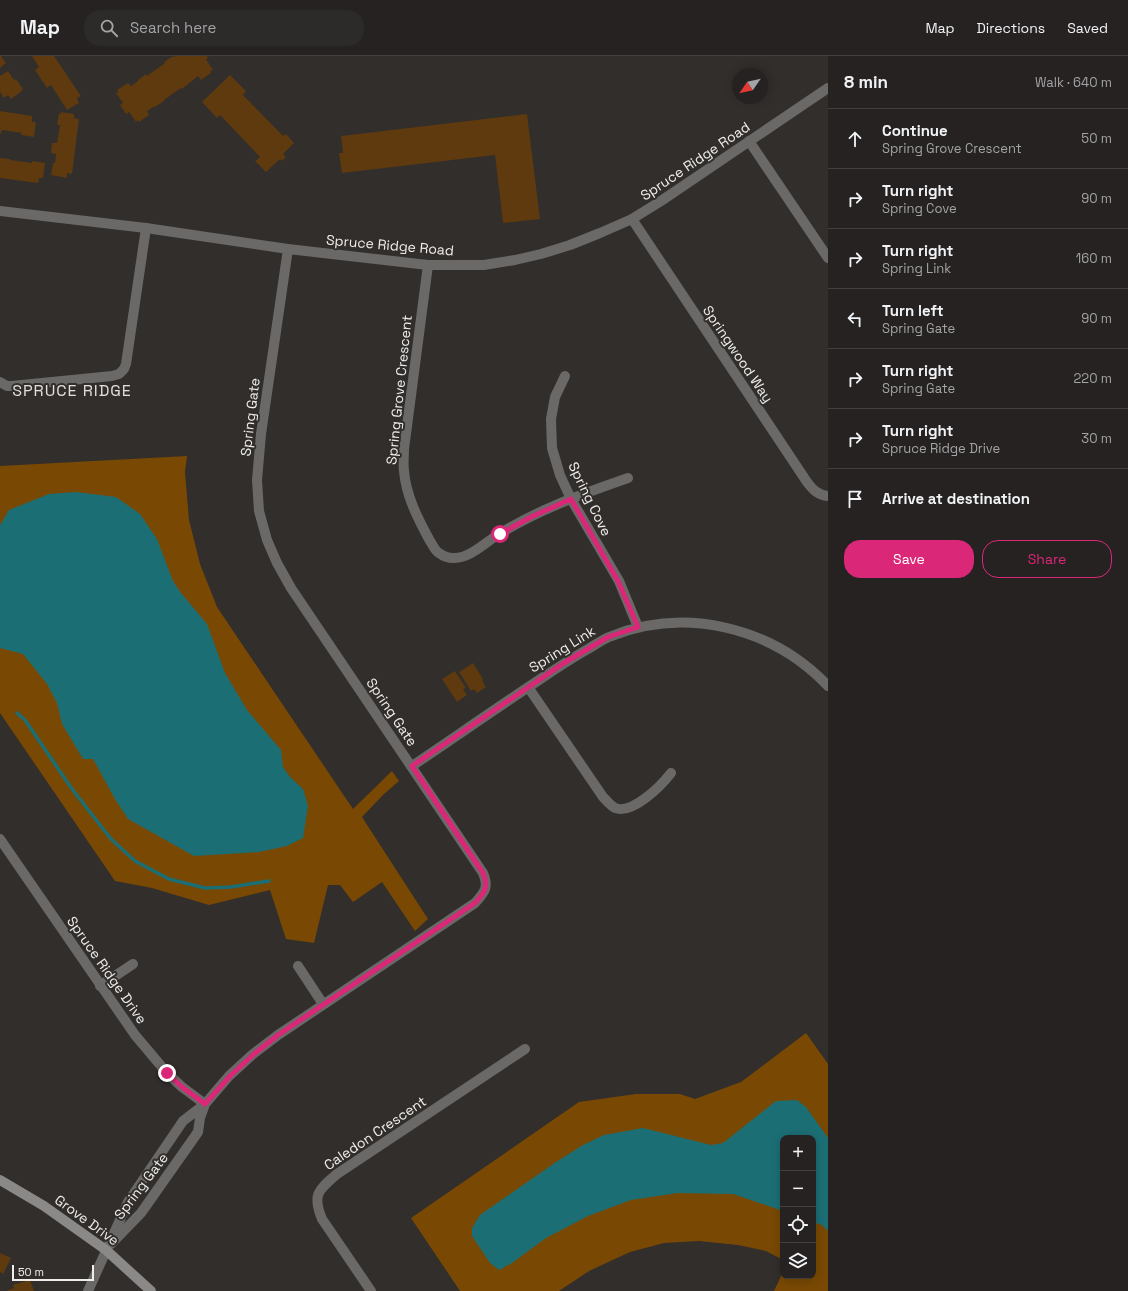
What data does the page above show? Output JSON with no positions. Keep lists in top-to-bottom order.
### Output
{
  "streets": {
    "main road": ["Grove Drive"],
    "street": [
      "Spruce Ridge Road",
      "Springwood Way",
      "Spring Grove Crescent",
      "Spring Gate",
      "Spring Cove",
      "Spring Link",
      "Spruce Ridge Drive",
      "Caledon Crescent"
    ]
  },
  "crossings": [
    ["Spruce Ridge Road", "Springwood Way"],
    ["Spruce Ridge Road", "Spring Grove Crescent"],
    ["Spruce Ridge Road", "Spring Gate"],
    ["Spring Grove Crescent", "Spring Cove"],
    ["Spring Gate", "Spring Link"],
    ["Spring Gate", "Spruce Ridge Drive"],
    ["Spring Gate", "Grove Drive"],
    ["Spring Cove", "Spring Link"]
  ],
  "districts": ["SPRUCE RIDGE"],
  "scale_bar": "50 m",
  "north": "bottom left",
  "page": {
    "header": "Map",
    "search": "Search here",
    "nav": ["Map", "Directions", "Saved"],
    "heading": ["8 min", "Walk · 640 m"],
    "list": [
      ["Continue", "Spring Grove Crescent", "50 m"],
      ["Turn right", "Spring Cove", "90 m"],
      ["Turn right", "Spring Link", "160 m"],
      ["Turn left", "Spring Gate", "90 m"],
      ["Turn right", "Spring Gate", "220 m"],
      ["Turn right", "Spruce Ridge Drive", "30 m"],
      "Arrive at destination"
    ],
    "buttons": ["Save", "Share"],
    "map_buttons": ["+", "−"],
    "scale": "50 m"
  }
}
